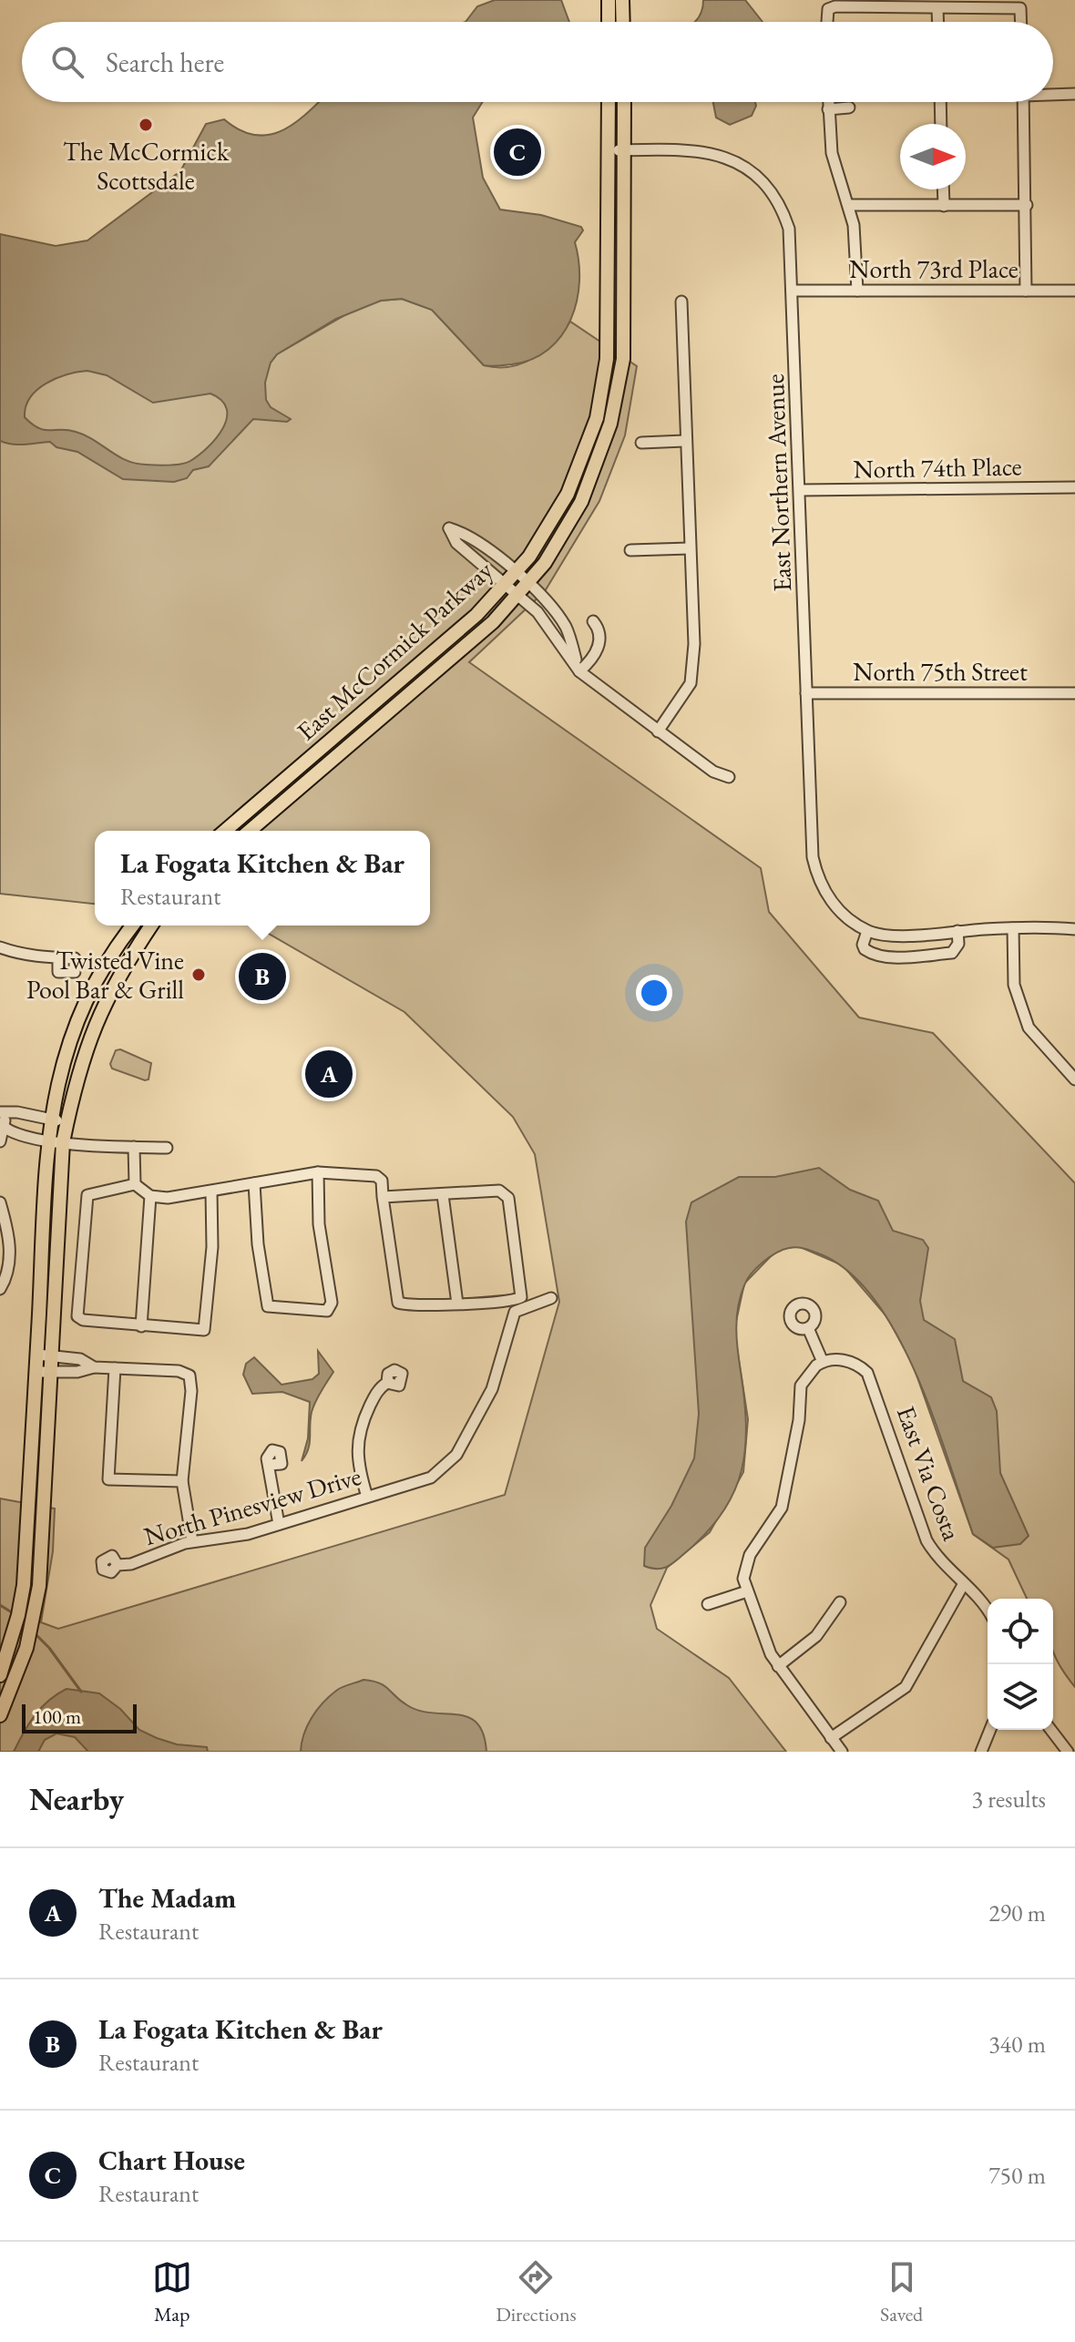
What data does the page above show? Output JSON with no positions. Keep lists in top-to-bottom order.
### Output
{
  "streets": {
    "main road": ["East McCormick Parkway"],
    "street": [
      "North 73rd Place",
      "North 74th Place",
      "East Northern Avenue",
      "North 75th Street",
      "East Via Costa",
      "North Pinesview Drive"
    ]
  },
  "crossings": [
    ["North 73rd Place", "East Northern Avenue"],
    ["North 74th Place", "East Northern Avenue"],
    ["East Northern Avenue", "East McCormick Parkway"],
    ["East Northern Avenue", "North 75th Street"]
  ],
  "places": ["The McCormick Scottsdale", "Twisted Vine Pool Bar & Grill"],
  "scale_bar": "100 m",
  "north": "right",
  "page": {
    "search": "Search here",
    "pins": ["C", "B", "A"],
    "popup": ["La Fogata Kitchen & Bar", "Restaurant"],
    "scale": "100 m",
    "heading": ["Nearby", "3 results"],
    "list": [
      {
        "mark": "A",
        "name": "The Madam",
        "note": "Restaurant",
        "value": "290 m"
      },
      {
        "mark": "B",
        "name": "La Fogata Kitchen & Bar",
        "note": "Restaurant",
        "value": "340 m"
      },
      {
        "mark": "C",
        "name": "Chart House",
        "note": "Restaurant",
        "value": "750 m"
      }
    ],
    "nav": ["Map", "Directions", "Saved"]
  }
}
